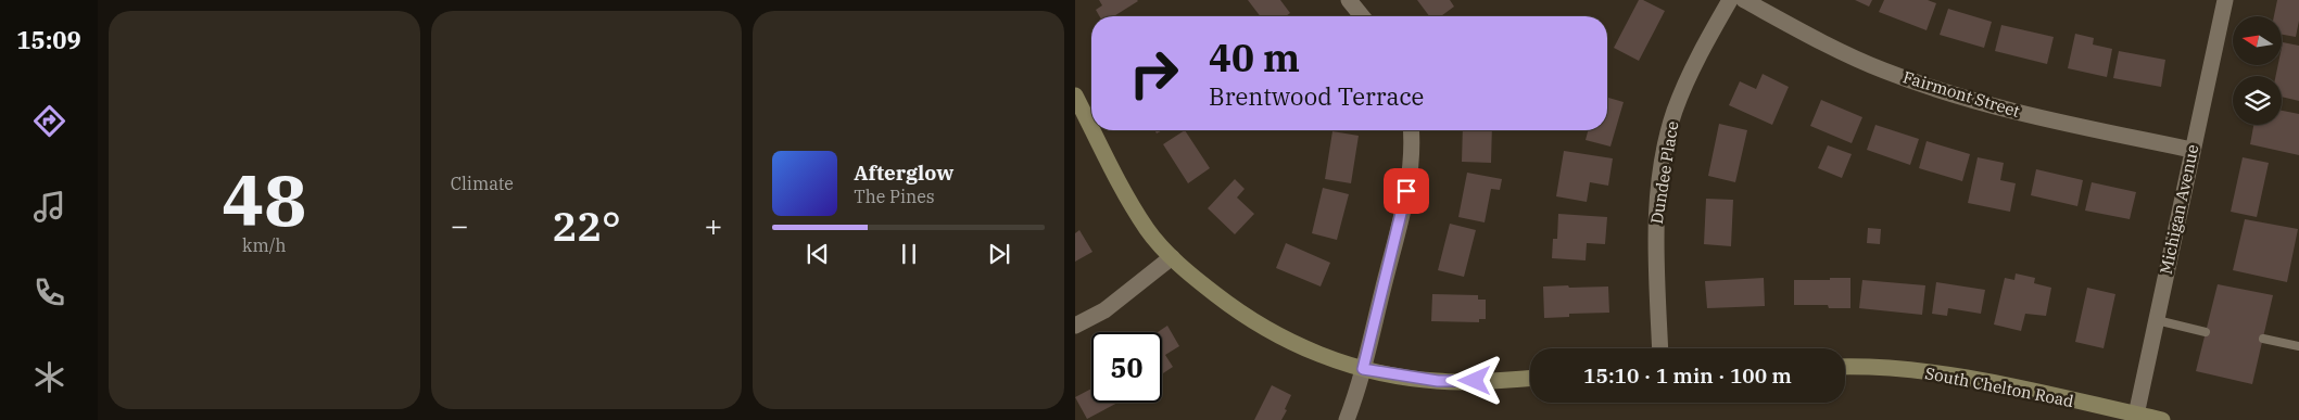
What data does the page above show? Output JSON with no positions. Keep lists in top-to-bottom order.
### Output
{
  "streets": {
    "main road": ["South Chelton Road"],
    "street": ["Fairmont Street", "Dundee Place", "Michigan Avenue"]
  },
  "crossings": [
    ["Fairmont Street", "Michigan Avenue"],
    ["Michigan Avenue", "South Chelton Road"]
  ],
  "north": "left",
  "page": {
    "tabs": "15:09",
    "tile": [
      ["48", "km/h"],
      "Climate"
    ],
    "turn": ["40 m", "Brentwood Terrace"],
    "song": ["Afterglow", "The Pines"],
    "heat": ["−", "22°", "+"],
    "limit": "50",
    "trip": "15:10 · 1 min · 100 m"
  }
}
